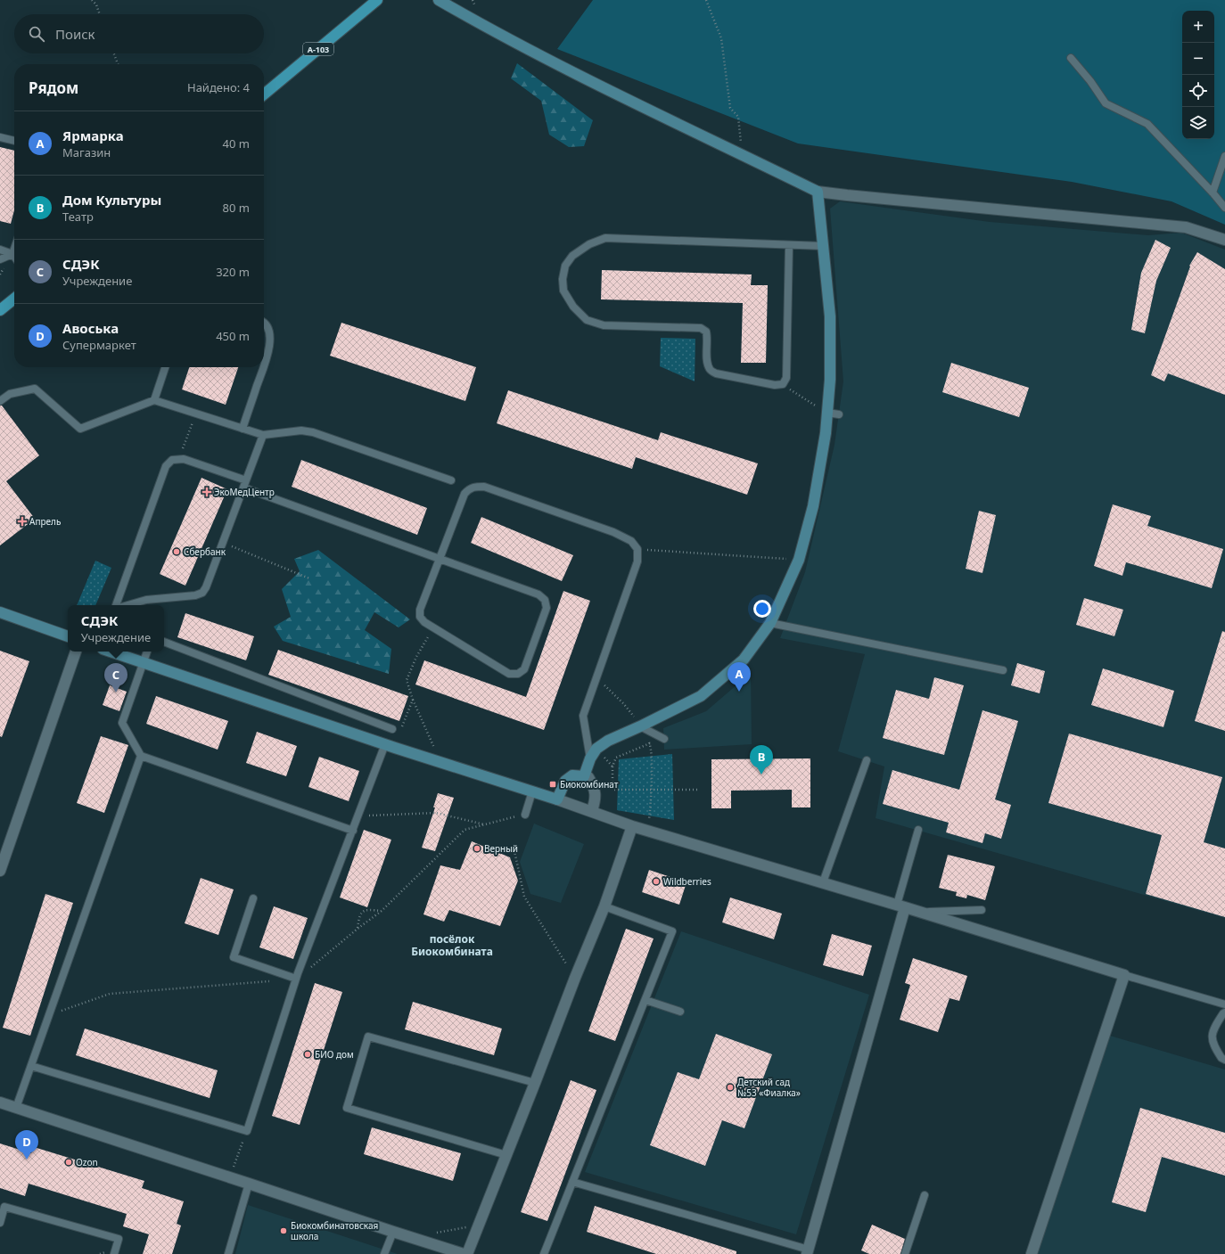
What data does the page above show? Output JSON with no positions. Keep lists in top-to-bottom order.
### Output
{
  "streets": {
    "main road": ["А-103"]
  },
  "districts": ["посёлок Биокомбината"],
  "places": {
    "health": ["ЭкоМедЦентр", "Апрель"],
    "other": [
      "Сбербанк",
      "Верный",
      "Wildberries",
      "БИО дом",
      "Детский сад №53 «Фиалка»",
      "Ozon",
      "Биокомбинатовская школа"
    ],
    "transit": ["Биокомбинат"]
  },
  "page": {
    "map_buttons": ["+", "−"],
    "search": "Поиск",
    "heading": ["Рядом", "Найдено: 4"],
    "list": [
      {
        "mark": "A",
        "name": "Ярмарка",
        "note": "Магазин",
        "value": "40 m"
      },
      {
        "mark": "B",
        "name": "Дом Культуры",
        "note": "Театр",
        "value": "80 m"
      },
      {
        "mark": "C",
        "name": "СДЭК",
        "note": "Учреждение",
        "value": "320 m"
      },
      {
        "mark": "D",
        "name": "Авоська",
        "note": "Супермаркет",
        "value": "450 m"
      }
    ],
    "popup": ["СДЭК", "Учреждение"],
    "pins": [
      "A",
      "C",
      "B",
      "D"
    ]
  }
}
